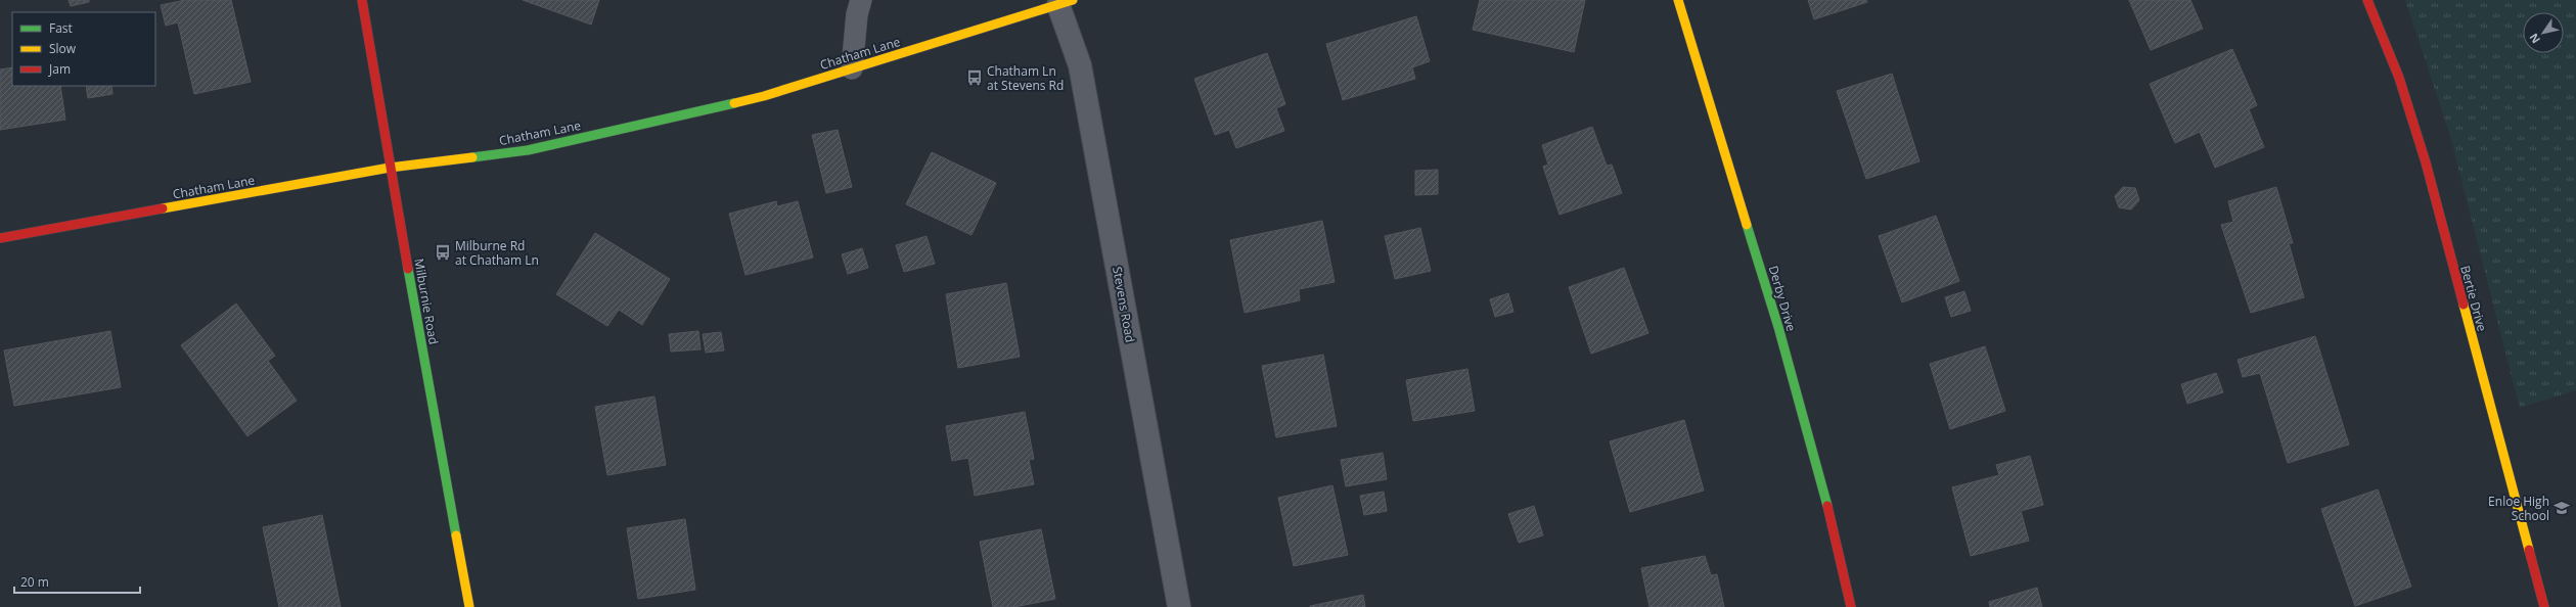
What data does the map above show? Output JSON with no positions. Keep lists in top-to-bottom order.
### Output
{
  "streets": {
    "street": [
      "Chatham Lane",
      "Derby Drive",
      "Bertie Drive",
      "Milburnie Road",
      "Stevens Road"
    ]
  },
  "crossings": [
    ["Chatham Lane", "Milburnie Road"],
    ["Chatham Lane", "Stevens Road"]
  ],
  "places": {
    "bus stop": ["Chatham Ln at Stevens Rd", "Milburne Rd at Chatham Ln"],
    "school or university": ["Enloe High School"]
  },
  "legend": ["Fast", "Slow", "Jam"],
  "scale_bar": "20 m",
  "north": "bottom left"
}
